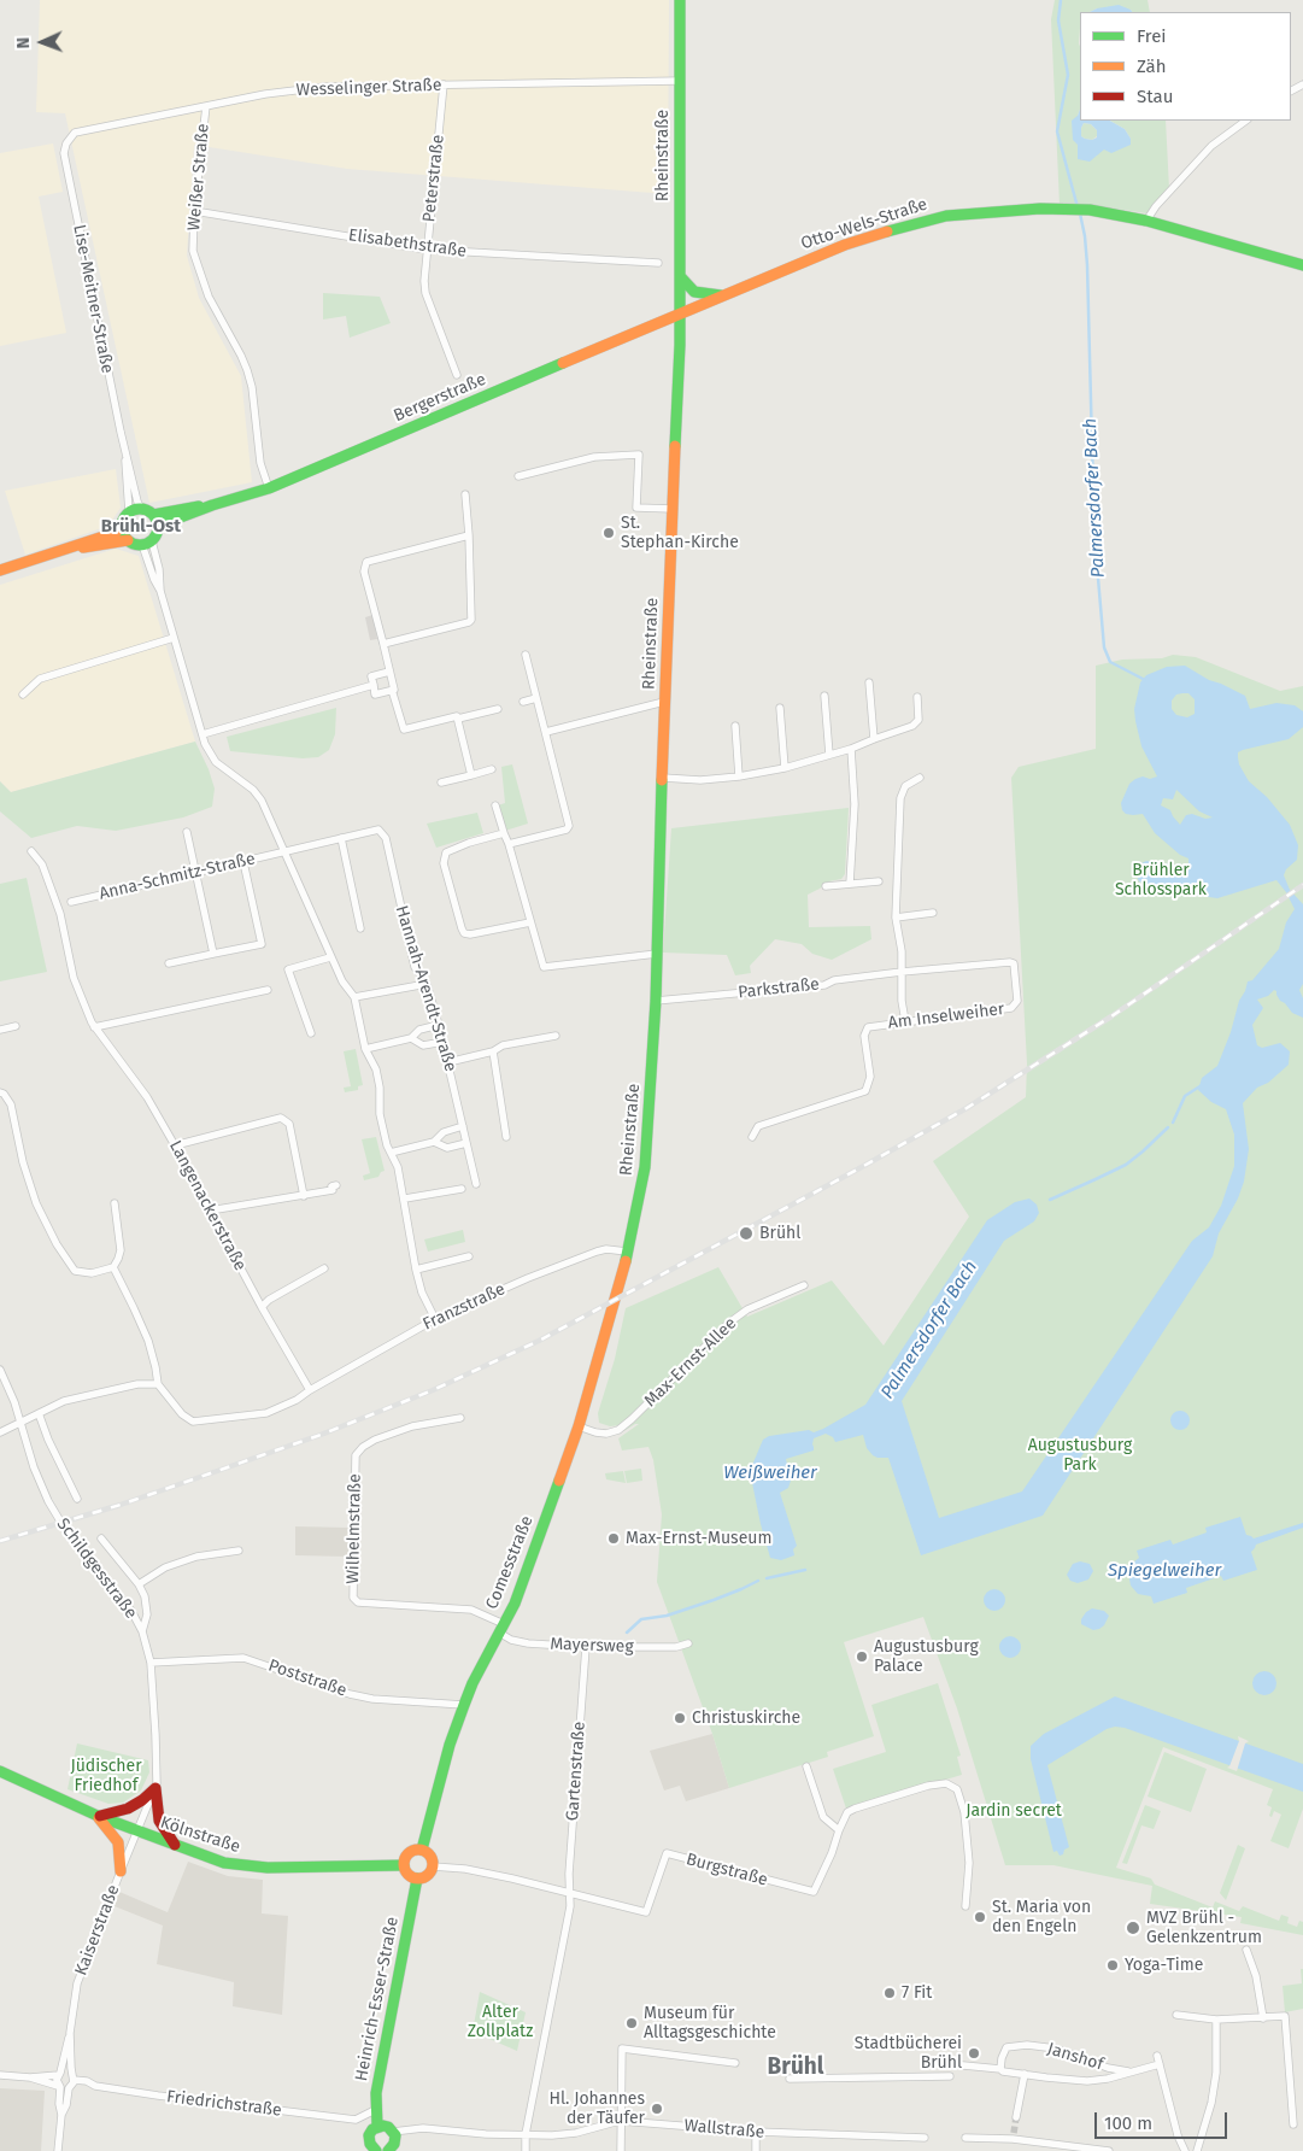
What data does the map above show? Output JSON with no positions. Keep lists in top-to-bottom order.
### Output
{
  "streets": {
    "main road": [
      "Rheinstraße",
      "Otto-Wels-Straße",
      "Bergerstraße",
      "Comesstraße",
      "Kölnstraße",
      "Heinrich-Esser-Straße"
    ],
    "street": [
      "Wesselinger Straße",
      "Weißer Straße",
      "Peterstraße",
      "Elisabethstraße",
      "Lise-Meitner-Straße",
      "Anna-Schmitz-Straße",
      "Hannah-Arendt-Straße",
      "Parkstraße",
      "Am Inselweiher",
      "Langenackerstraße",
      "Franzstraße",
      "Max-Ernst-Allee",
      "Wilhelmstraße",
      "Schildgesstraße",
      "Mayersweg",
      "Poststraße",
      "Gartenstraße",
      "Burgstraße",
      "Kaiserstraße",
      "Janshof",
      "Friedrichstraße",
      "Wallstraße"
    ]
  },
  "crossings": [
    ["Wesselinger Straße", "Rheinstraße"],
    ["Wesselinger Straße", "Weißer Straße"],
    ["Wesselinger Straße", "Peterstraße"],
    ["Wesselinger Straße", "Lise-Meitner-Straße"],
    ["Rheinstraße", "Otto-Wels-Straße"],
    ["Rheinstraße", "Bergerstraße"],
    ["Rheinstraße", "Parkstraße"],
    ["Rheinstraße", "Franzstraße"],
    ["Rheinstraße", "Comesstraße"],
    ["Weißer Straße", "Elisabethstraße"],
    ["Weißer Straße", "Bergerstraße"],
    ["Peterstraße", "Elisabethstraße"],
    ["Otto-Wels-Straße", "Bergerstraße"],
    ["Lise-Meitner-Straße", "Bergerstraße"],
    ["Anna-Schmitz-Straße", "Hannah-Arendt-Straße"],
    ["Parkstraße", "Am Inselweiher"],
    ["Langenackerstraße", "Franzstraße"],
    ["Max-Ernst-Allee", "Comesstraße"],
    ["Wilhelmstraße", "Comesstraße"],
    ["Wilhelmstraße", "Mayersweg"],
    ["Comesstraße", "Mayersweg"],
    ["Comesstraße", "Poststraße"],
    ["Comesstraße", "Kölnstraße"],
    ["Comesstraße", "Heinrich-Esser-Straße"],
    ["Schildgesstraße", "Poststraße"],
    ["Schildgesstraße", "Kölnstraße"],
    ["Schildgesstraße", "Kaiserstraße"],
    ["Mayersweg", "Gartenstraße"],
    ["Gartenstraße", "Burgstraße"],
    ["Gartenstraße", "Wallstraße"],
    ["Kölnstraße", "Kaiserstraße"],
    ["Kölnstraße", "Heinrich-Esser-Straße"],
    ["Kaiserstraße", "Friedrichstraße"],
    ["Heinrich-Esser-Straße", "Friedrichstraße"]
  ],
  "districts": ["Brühl-Ost", "Brühl"],
  "water": ["Palmersdorfer Bach", "Weißweiher", "Spiegelweiher"],
  "parks": [
    "Brühler Schlosspark",
    "Augustusburg Park",
    "Jüdischer Friedhof",
    "Jardin secret",
    "Alter Zollplatz"
  ],
  "places": [
    "St. Stephan-Kirche",
    "Brühl",
    "Max-Ernst-Museum",
    "Augustusburg Palace",
    "Christuskirche",
    "St. Maria von den Engeln",
    "MVZ Brühl - Gelenkzentrum",
    "Yoga-Time",
    "7 Fit",
    "Museum für Alltagsgeschichte",
    "Stadtbücherei Brühl",
    "Hl. Johannes der Täufer"
  ],
  "legend": ["Frei", "Zäh", "Stau"],
  "scale_bar": "100 m",
  "north": "left"
}
